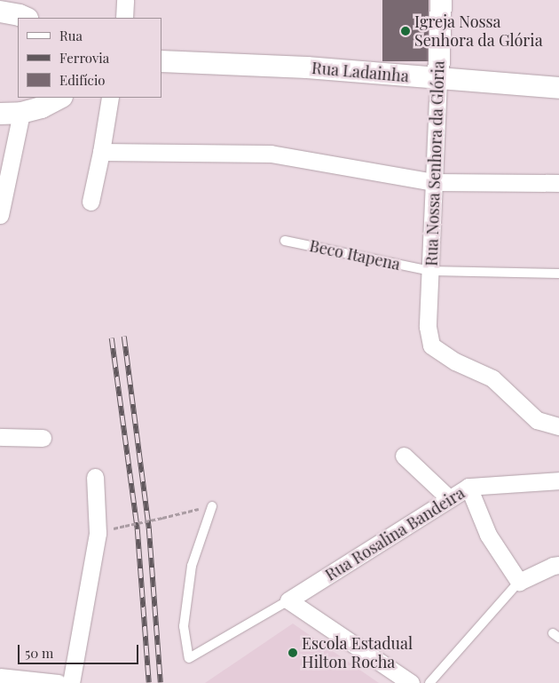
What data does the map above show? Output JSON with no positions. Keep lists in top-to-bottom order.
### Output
{
  "streets": {
    "street": ["Rua Ladainha", "Rua Nossa Senhora da Glória", "Rua Rosalina Bandeira"],
    "lane": ["Beco Itapena"]
  },
  "crossings": [
    ["Rua Ladainha", "Rua Nossa Senhora da Glória"],
    ["Rua Nossa Senhora da Glória", "Beco Itapena"]
  ],
  "places": ["Igreja Nossa Senhora da Glória", "Escola Estadual Hilton Rocha"],
  "legend": ["Rua", "Ferrovia", "Edifício"],
  "scale_bar": "50 m"
}
